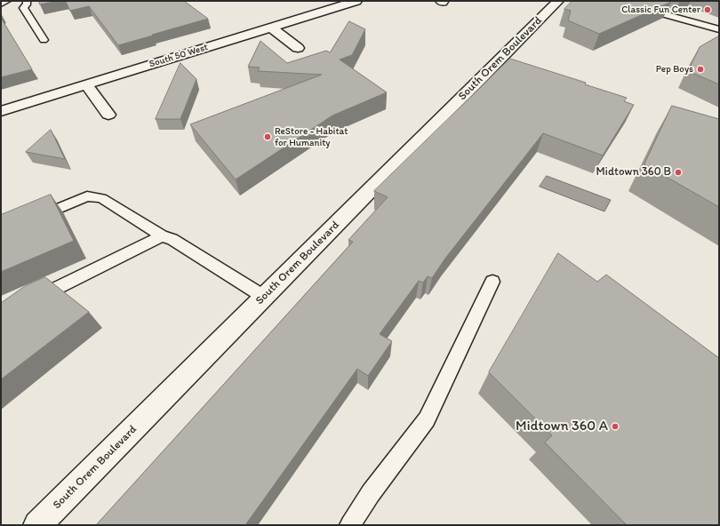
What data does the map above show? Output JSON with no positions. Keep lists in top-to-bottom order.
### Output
{
  "streets": {
    "street": ["South 50 West", "South Orem Boulevard"]
  },
  "places": [
    "Classic Fun Center",
    "Pep Boys",
    "ReStore - Habitat for Humanity",
    "Midtown 360 B",
    "Midtown 360 A"
  ]
}
